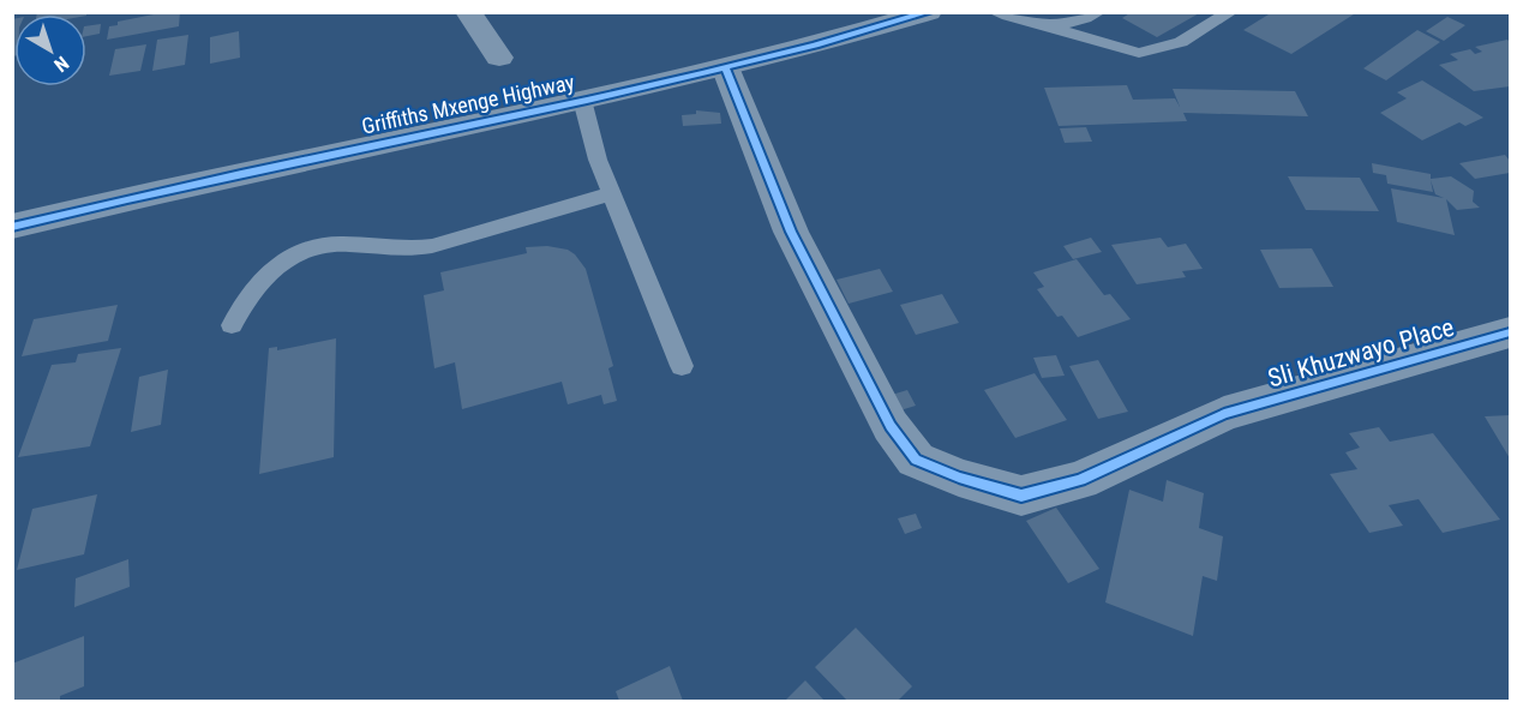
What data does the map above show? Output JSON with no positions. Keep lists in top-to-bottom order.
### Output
{
  "streets": {
    "street": ["Griffiths Mxenge Highway", "Sli Khuzwayo Place"]
  },
  "crossings": [
    ["Griffiths Mxenge Highway", "Sli Khuzwayo Place"]
  ],
  "north": "bottom right"
}
